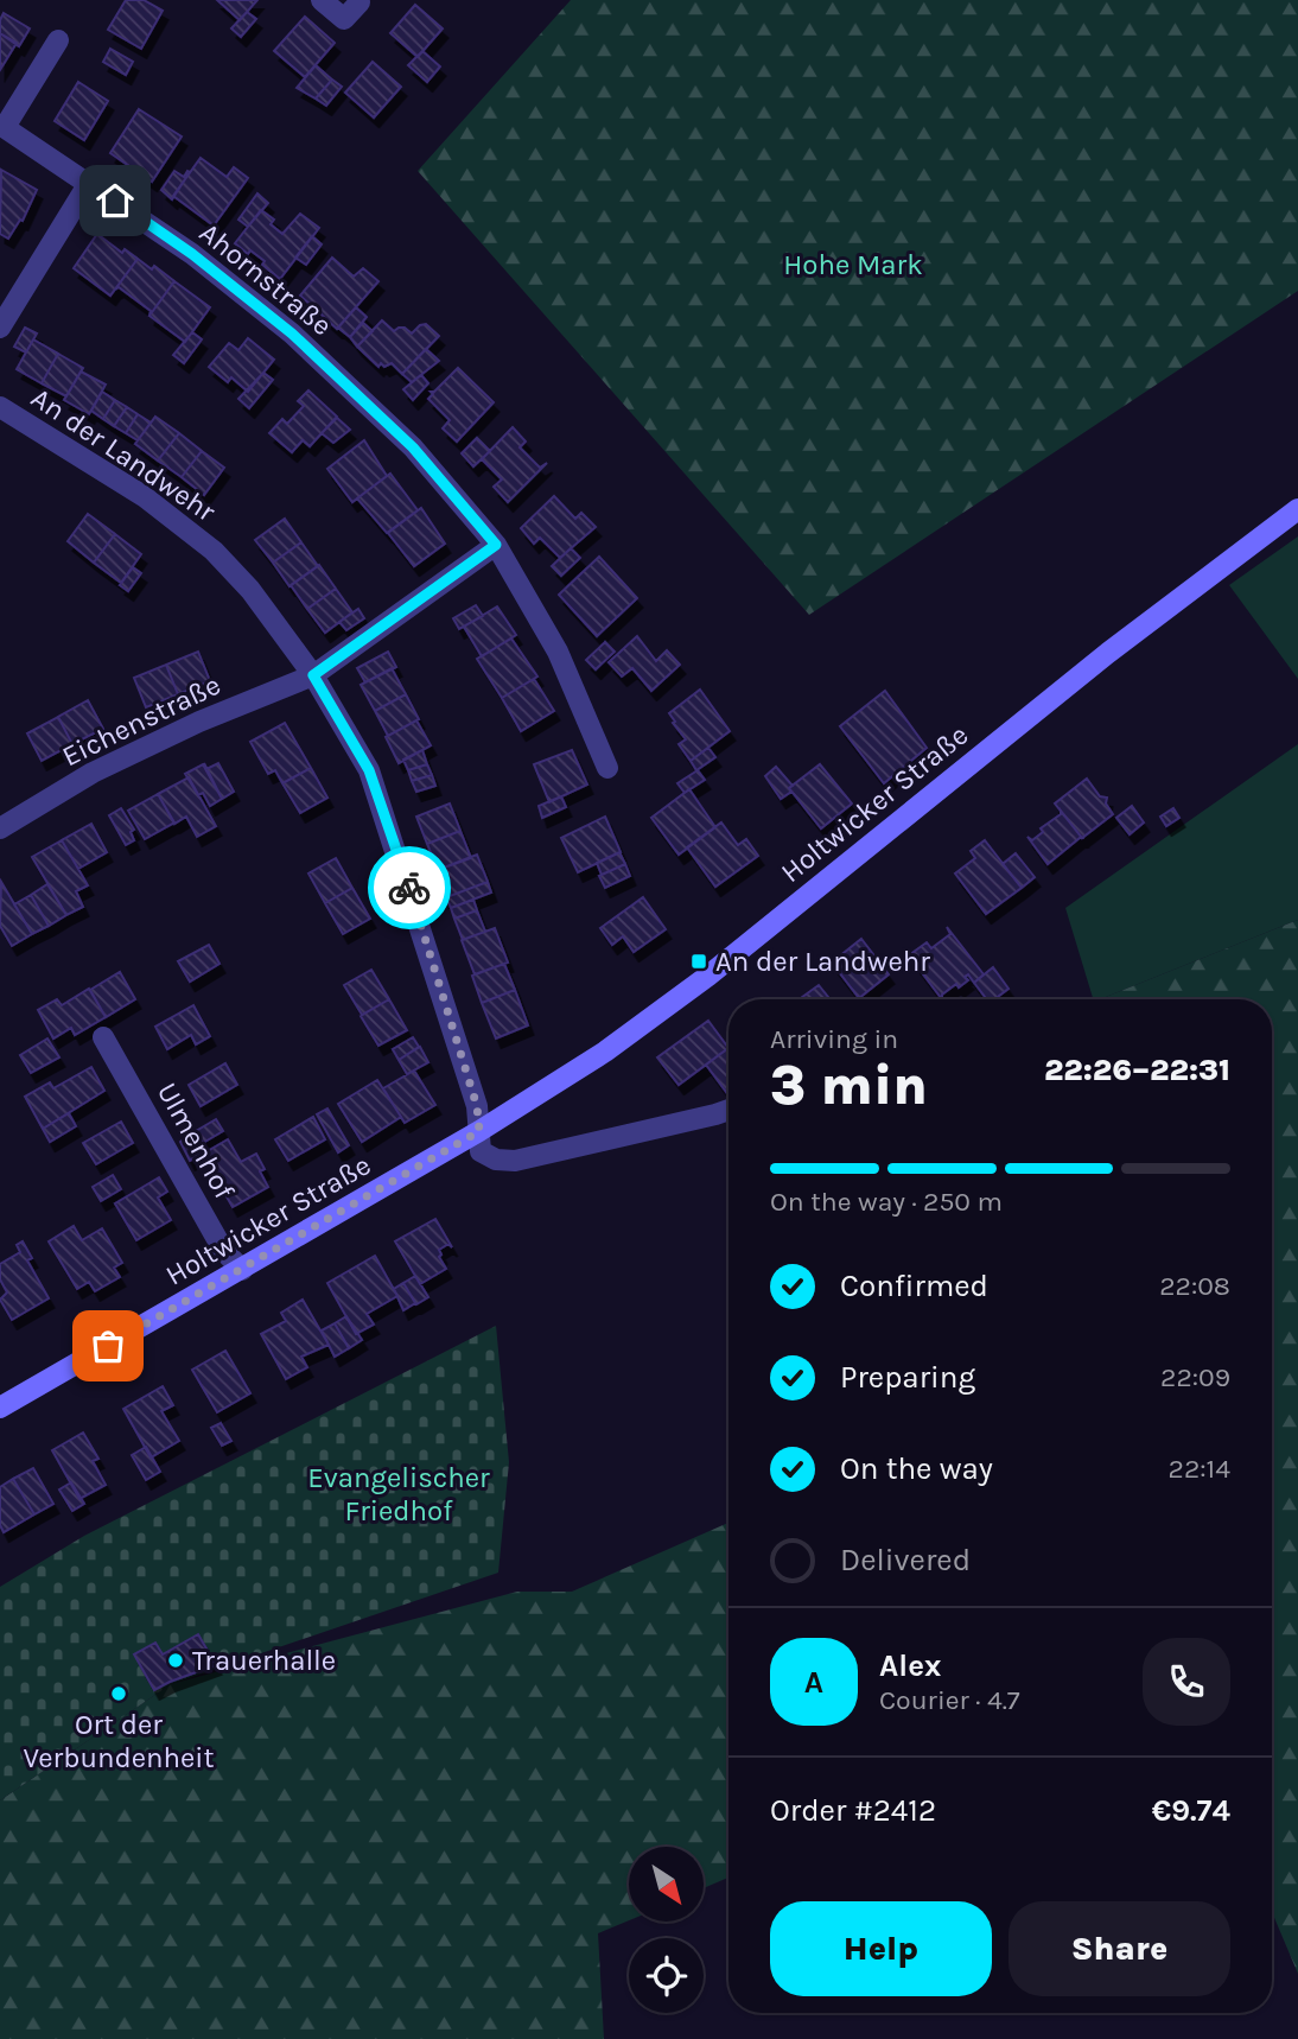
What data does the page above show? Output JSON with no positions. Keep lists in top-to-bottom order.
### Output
{
  "streets": {
    "street": [
      "Ahornstraße",
      "An der Landwehr",
      "Eichenstraße",
      "Holtwicker Straße",
      "Ulmenhof"
    ]
  },
  "crossings": [
    ["An der Landwehr", "Eichenstraße"],
    ["An der Landwehr", "Holtwicker Straße"],
    ["Holtwicker Straße", "Ulmenhof"]
  ],
  "parks": ["Hohe Mark", "Evangelischer Friedhof"],
  "places": {
    "transit": ["An der Landwehr"],
    "other": ["Trauerhalle", "Ort der Verbundenheit"]
  },
  "north": "bottom right",
  "page": {
    "heading": ["3 min", "Arriving in", "22:26–22:31"],
    "panel": [
      "Alex",
      "Courier · 4.7",
      "Order #2412",
      "€9.74"
    ],
    "bar": "On the way · 250 m",
    "list": [
      ["Confirmed", "22:08"],
      ["Preparing", "22:09"],
      ["On the way", "22:14"],
      "Delivered"
    ],
    "round": "A",
    "buttons": ["Help", "Share"]
  }
}
